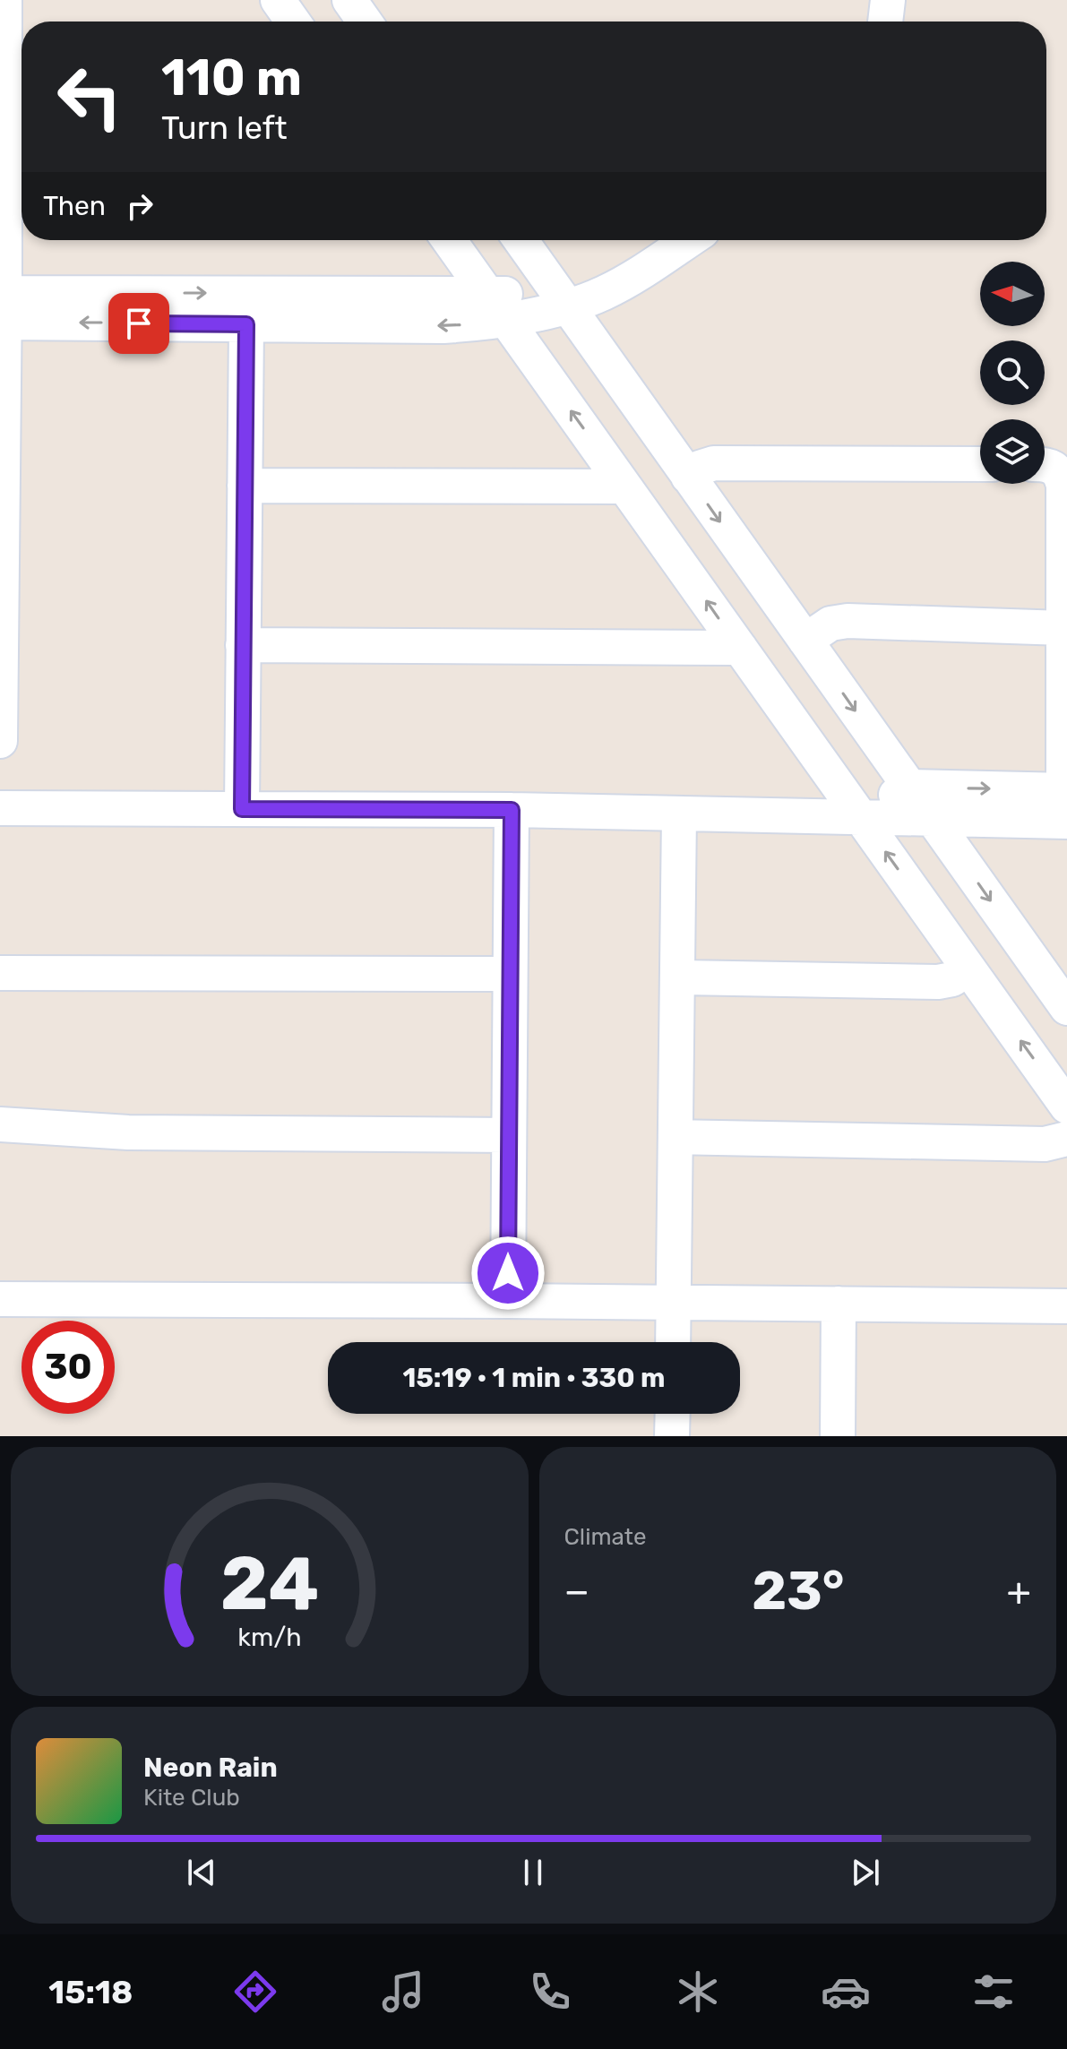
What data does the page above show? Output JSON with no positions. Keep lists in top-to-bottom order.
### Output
{
  "north": "left",
  "page": {
    "turn": ["110 m", "Turn left"],
    "then": "Then",
    "limit": "30",
    "trip": "15:19 · 1 min · 330 m",
    "tile": "Climate",
    "heat": ["−", "23°", "+"],
    "song": ["Neon Rain", "Kite Club"],
    "tabs": "15:18",
    "gauge": ["24", "km/h"]
  }
}
